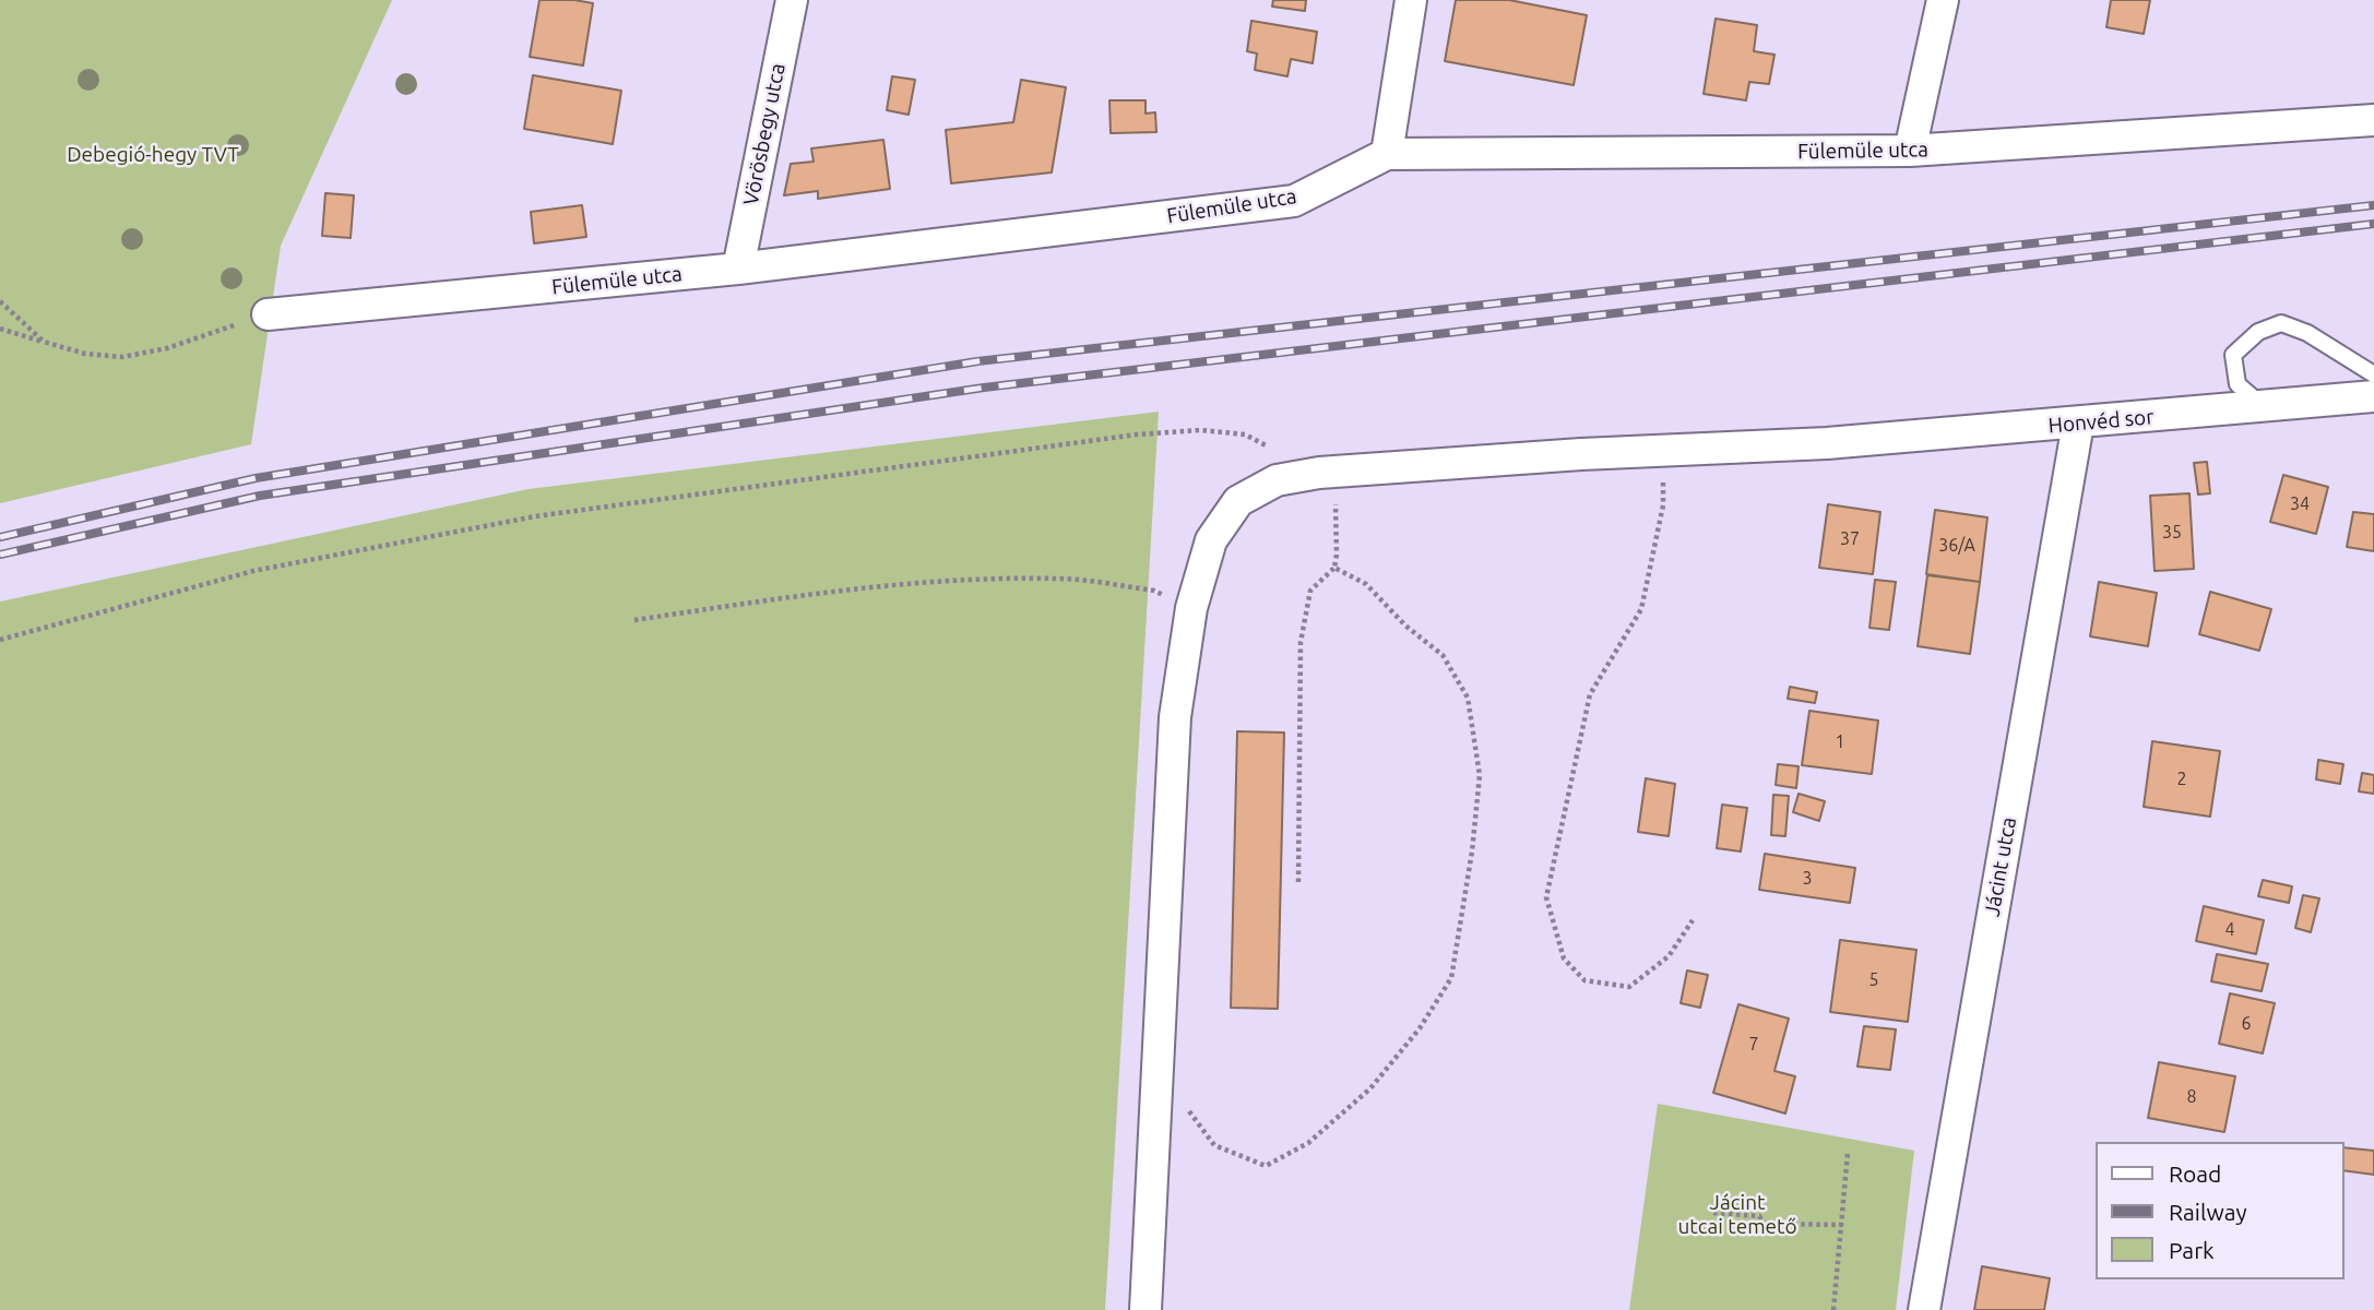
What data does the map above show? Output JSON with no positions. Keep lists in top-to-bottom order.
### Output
{
  "streets": {
    "street": [
      "Vörösbegy utca",
      "Fülemüle utca",
      "Honvéd sor",
      "Jácint utca"
    ]
  },
  "crossings": [
    ["Vörösbegy utca", "Fülemüle utca"],
    ["Honvéd sor", "Jácint utca"]
  ],
  "parks": ["Debegió-hegy TVT", "Jácint utcai temető"],
  "house_numbers": [
    "34",
    "35",
    "37",
    "36/A",
    "1",
    "2",
    "3",
    "4",
    "5",
    "6",
    "7",
    "8"
  ],
  "legend": ["Road", "Railway", "Park"]
}
